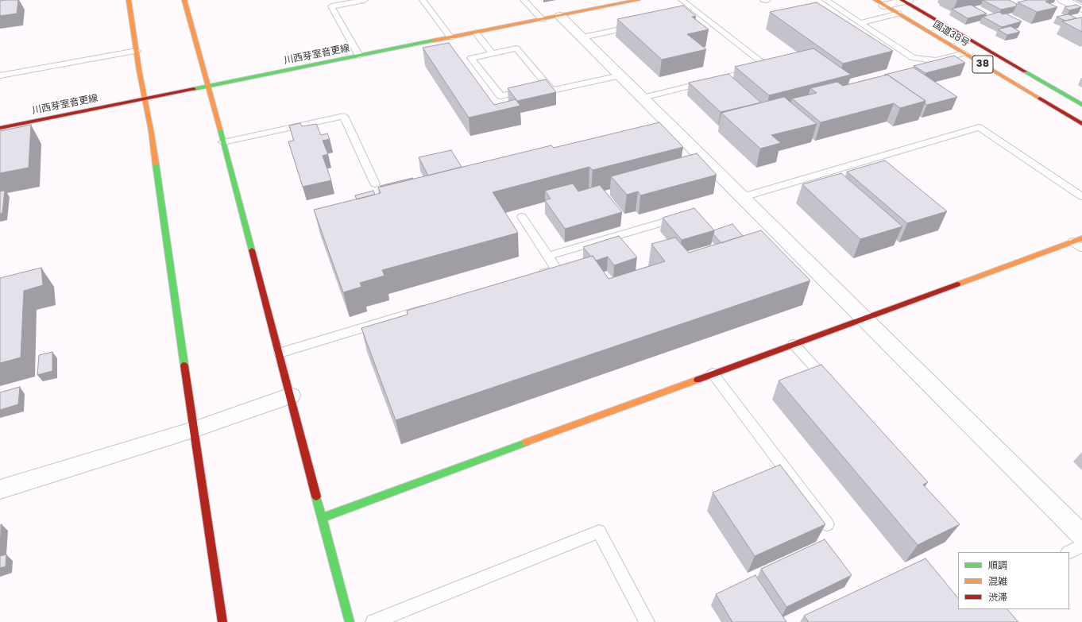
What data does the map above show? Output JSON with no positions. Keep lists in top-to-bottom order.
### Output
{
  "streets": {
    "main road": ["国道38号", "川西芽室音更線", "38"]
  },
  "legend": ["順調", "混雑", "渋滞"]
}
